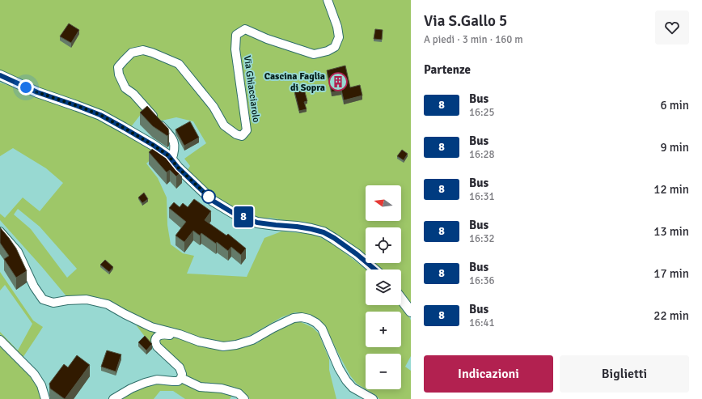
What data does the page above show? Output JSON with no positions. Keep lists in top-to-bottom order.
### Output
{
  "streets": {
    "street": ["Via Ghiacciarolo"]
  },
  "places": {
    "building": ["Cascina Faglia di Sopra"]
  },
  "lines": ["bus line 8"],
  "north": "left",
  "page": {
    "on_map": "8",
    "heading": [
      ["Via S.Gallo 5", "A piedi · 3 min · 160 m"],
      "Partenze"
    ],
    "list": [
      {
        "mark": "8",
        "name": "Bus",
        "note": "16:25",
        "value": "6 min"
      },
      {
        "mark": "8",
        "name": "Bus",
        "note": "16:28",
        "value": "9 min"
      },
      {
        "mark": "8",
        "name": "Bus",
        "note": "16:31",
        "value": "12 min"
      },
      {
        "mark": "8",
        "name": "Bus",
        "note": "16:32",
        "value": "13 min"
      },
      {
        "mark": "8",
        "name": "Bus",
        "note": "16:36",
        "value": "17 min"
      },
      {
        "mark": "8",
        "name": "Bus",
        "note": "16:41",
        "value": "22 min"
      }
    ],
    "map_buttons": ["+", "−"],
    "buttons": ["Indicazioni", "Biglietti"]
  }
}
